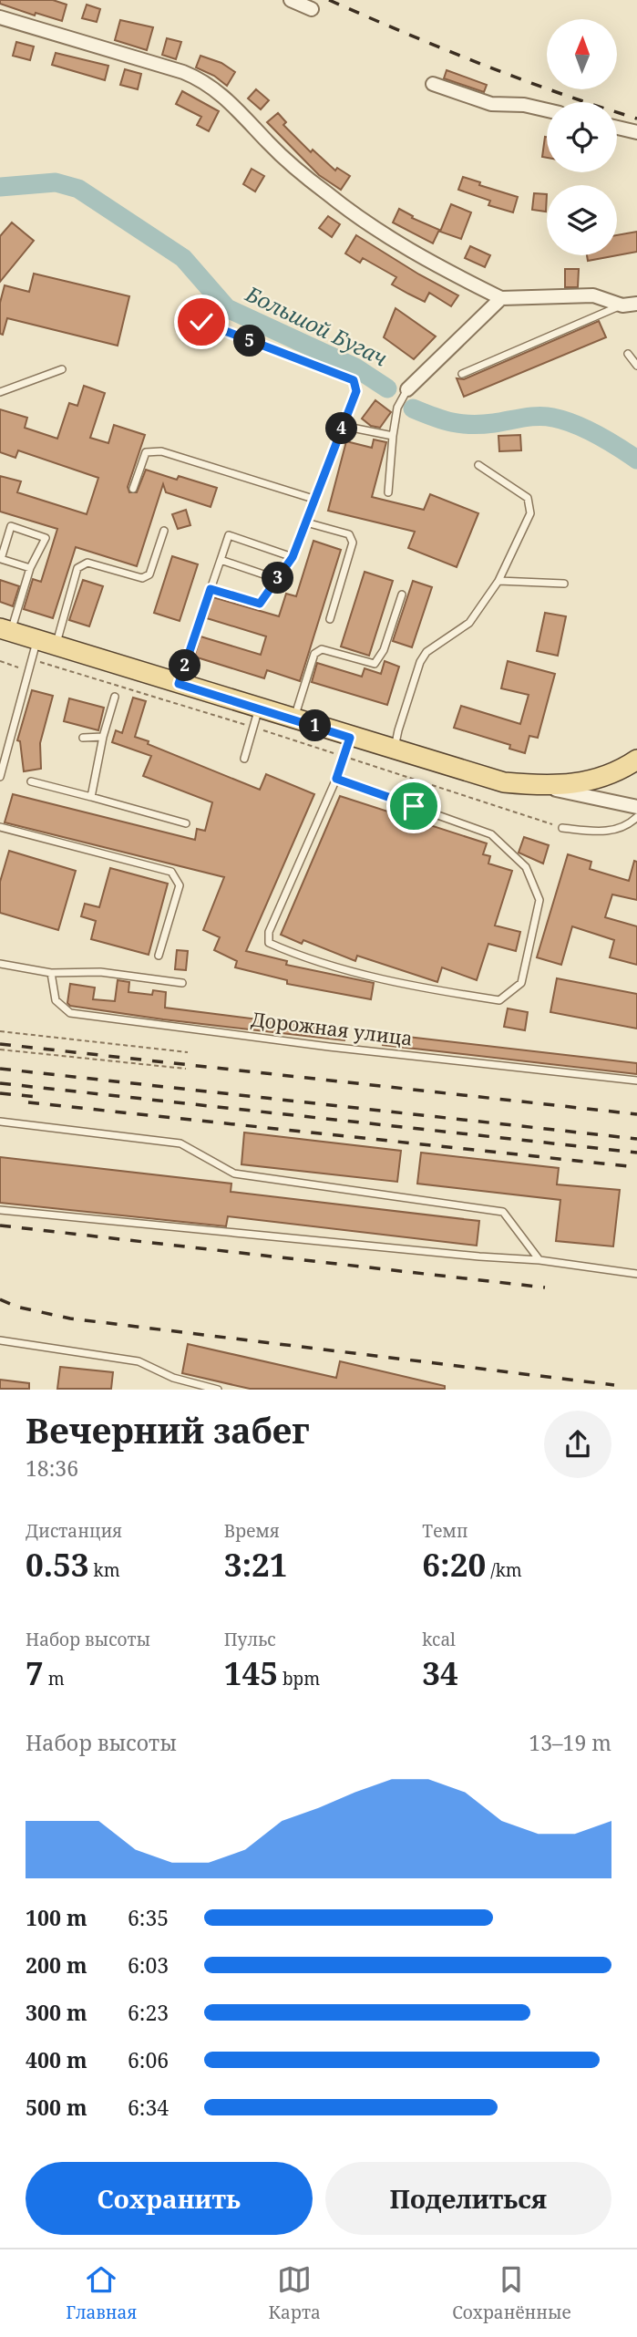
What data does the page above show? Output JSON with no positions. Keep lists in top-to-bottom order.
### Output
{
  "streets": {
    "lane": ["Дорожная улица"]
  },
  "water": ["Большой Бугач"],
  "north": "top",
  "page": {
    "pins": [
      "5",
      "4",
      "3",
      "2",
      "1"
    ],
    "heading": ["Вечерний забег", "18:36"],
    "stats": [
      ["Дистанция", "0.53 km"],
      ["Время", "3:21"],
      ["Темп", "6:20 /km"],
      ["Набор высоты", "7 m"],
      ["Пульс", "145 bpm"],
      ["kcal", "34"]
    ],
    "chart": ["Набор высоты", "13–19 m"],
    "list": [
      {
        "name": "100 m",
        "note": "6:35"
      },
      {
        "name": "200 m",
        "note": "6:03"
      },
      {
        "name": "300 m",
        "note": "6:23"
      },
      {
        "name": "400 m",
        "note": "6:06"
      },
      {
        "name": "500 m",
        "note": "6:34"
      }
    ],
    "buttons": ["Сохранить", "Поделиться"],
    "tabs": ["Главная", "Карта", "Сохранённые"]
  }
}
